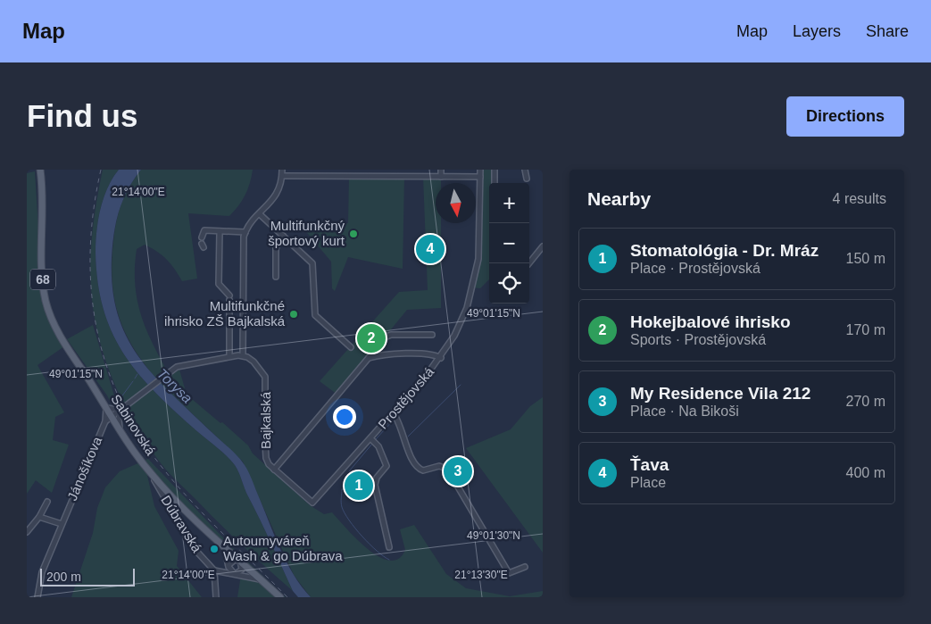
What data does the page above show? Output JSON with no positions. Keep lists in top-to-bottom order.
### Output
{
  "streets": {
    "main road": ["68", "Sabinovská"],
    "street": [
      "Prostějovská",
      "Bajkalská",
      "Jánošíkova",
      "Dúbravská"
    ]
  },
  "crossings": [
    ["68", "Sabinovská"],
    ["Prostějovská", "Bajkalská"],
    ["Sabinovská", "Jánošíkova"],
    ["Sabinovská", "Dúbravská"]
  ],
  "water": ["Torysa"],
  "places": ["Multifunkčný športový kurt", "Multifunkčné ihrisko ZŠ Bajkalská", "Autoumyváreň Wash & go Dúbrava"],
  "scale_bar": "200 m",
  "north": "bottom",
  "page": {
    "header": "Map",
    "nav": ["Map", "Layers", "Share"],
    "buttons": "Directions",
    "title": "Find us",
    "heading": ["Nearby", "4 results"],
    "map_buttons": ["+", "−"],
    "list": [
      {
        "mark": "1",
        "name": "Stomatológia - Dr. Mráz",
        "note": "Place · Prostějovská",
        "value": "150 m"
      },
      {
        "mark": "2",
        "name": "Hokejbalové ihrisko",
        "note": "Sports · Prostějovská",
        "value": "170 m"
      },
      {
        "mark": "3",
        "name": "My Residence Vila 212",
        "note": "Place · Na Bikoši",
        "value": "270 m"
      },
      {
        "mark": "4",
        "name": "Ťava",
        "note": "Place",
        "value": "400 m"
      }
    ],
    "pins": [
      "4",
      "2",
      "3",
      "1"
    ],
    "scale": "200 m"
  },
  "coordinates": [
    "21°14'00\"E",
    "49°01'15\"N",
    "49°01'30\"N",
    "21°13'30\"E"
  ]
}
